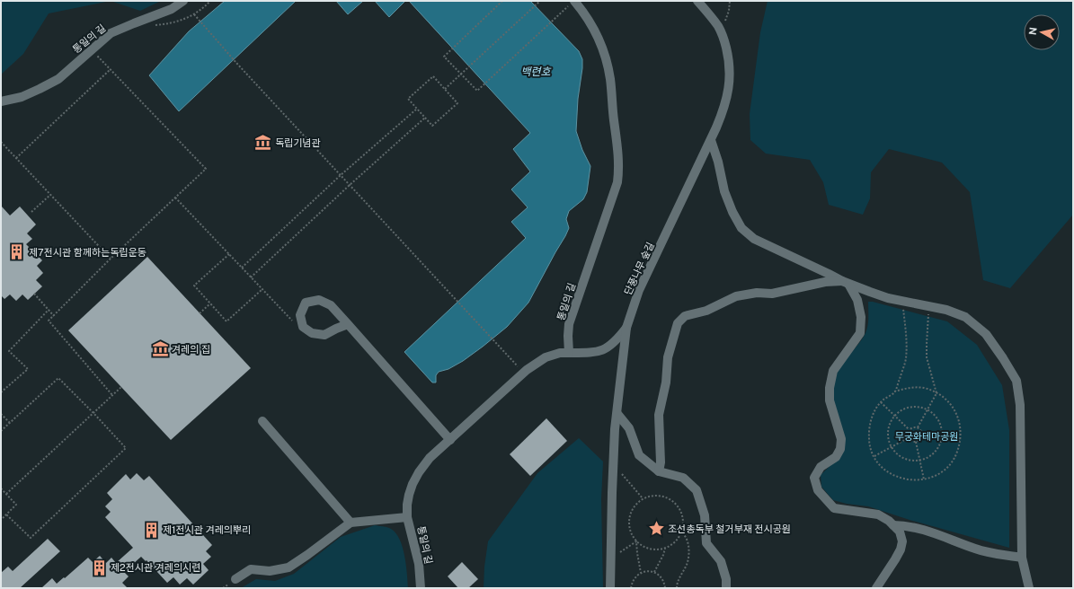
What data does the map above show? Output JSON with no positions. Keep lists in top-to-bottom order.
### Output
{
  "streets": {
    "street": ["통일의 길", "단풍나무 숲길"]
  },
  "water": ["백련호"],
  "parks": ["무궁화테마공원"],
  "places": {
    "museum": ["독립기념관", "겨레의 집"],
    "building": ["제7전시관 함께하는독립운동", "제1전시관 겨레의뿌리", "제2전시관 겨레의시련"],
    "place": ["조선총독부 철거부재 전시공원"]
  },
  "north": "left"
}
